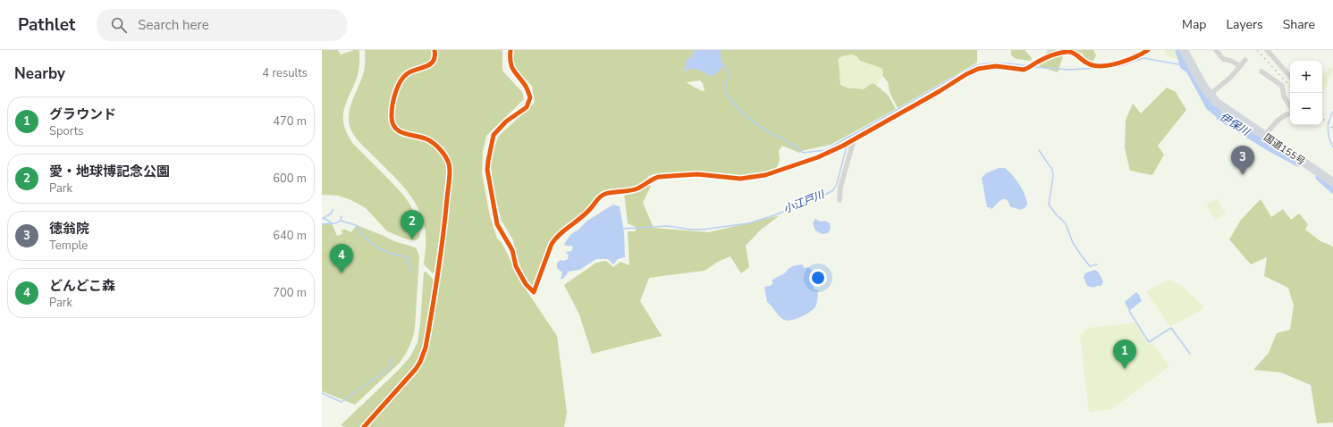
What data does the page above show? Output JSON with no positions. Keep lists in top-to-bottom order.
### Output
{
  "streets": {
    "highway": ["国道155号"]
  },
  "water": ["伊保川", "小江戸川"],
  "page": {
    "header": "Pathlet",
    "search": "Search here",
    "nav": ["Map", "Layers", "Share"],
    "heading": ["Nearby", "4 results"],
    "map_buttons": ["+", "−"],
    "list": [
      {
        "mark": "1",
        "name": "グラウンド",
        "note": "Sports",
        "value": "470 m"
      },
      {
        "mark": "2",
        "name": "愛・地球博記念公園",
        "note": "Park",
        "value": "600 m"
      },
      {
        "mark": "3",
        "name": "徳翁院",
        "note": "Temple",
        "value": "640 m"
      },
      {
        "mark": "4",
        "name": "どんどこ森",
        "note": "Park",
        "value": "700 m"
      }
    ],
    "pins": [
      "3",
      "2",
      "4",
      "1"
    ]
  }
}
